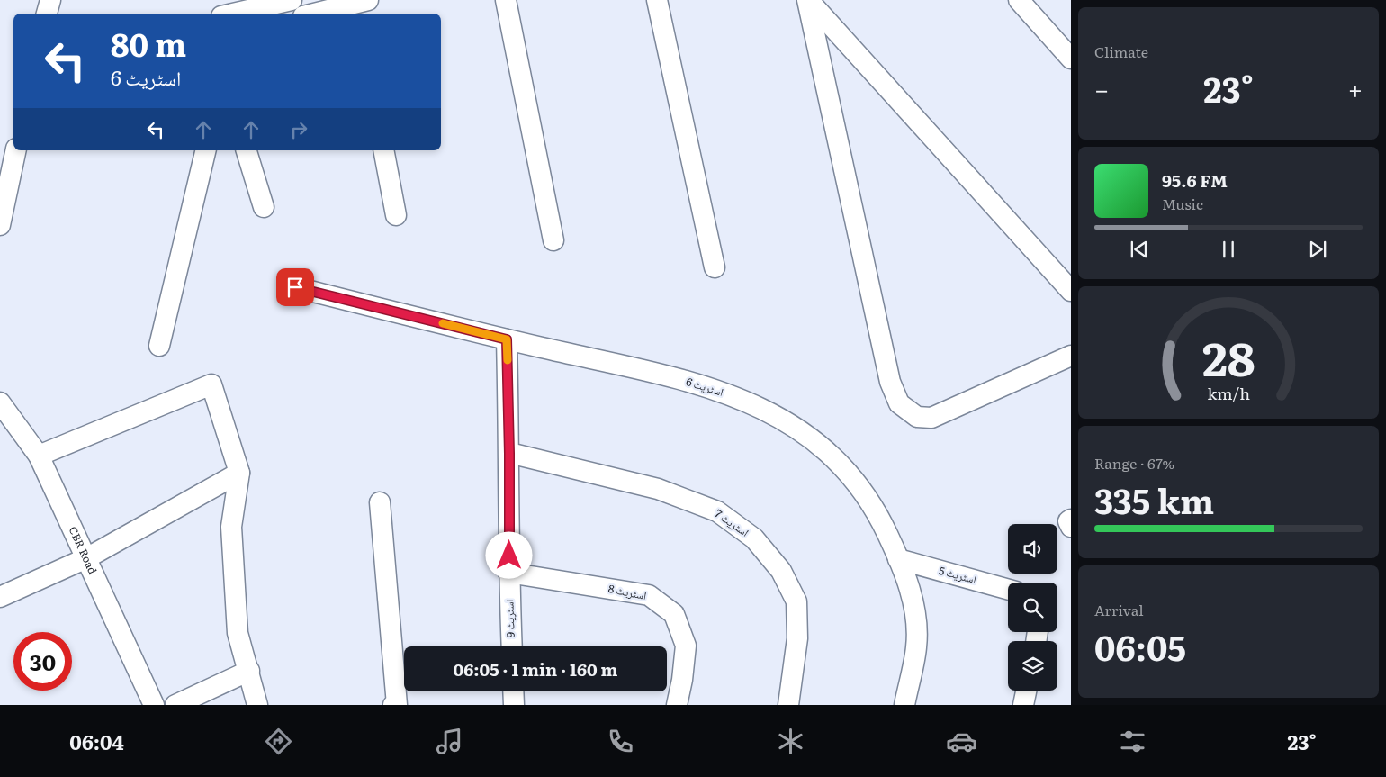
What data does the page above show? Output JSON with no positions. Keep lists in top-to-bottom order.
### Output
{
  "streets": {
    "street": [
      "اسٹریٹ 6",
      "اسٹریٹ 7",
      "CBR Road",
      "اسٹریٹ 5",
      "اسٹریٹ 8",
      "اسٹریٹ 9"
    ]
  },
  "crossings": [
    ["اسٹریٹ 6", "اسٹریٹ 5"],
    ["اسٹریٹ 6", "اسٹریٹ 9"],
    ["اسٹریٹ 7", "اسٹریٹ 9"],
    ["اسٹریٹ 8", "اسٹریٹ 9"]
  ],
  "page": {
    "tile": [
      "Climate",
      ["Range · 67%", "335 km"],
      ["Arrival", "06:05"]
    ],
    "turn": ["80 m", "اسٹریٹ 6"],
    "heat": ["−", "23°", "+"],
    "song": ["95.6 FM", "Music"],
    "limit": "30",
    "trip": "06:05 · 1 min · 160 m",
    "tabs": ["06:04", "23°"],
    "gauge": ["28", "km/h"]
  }
}
